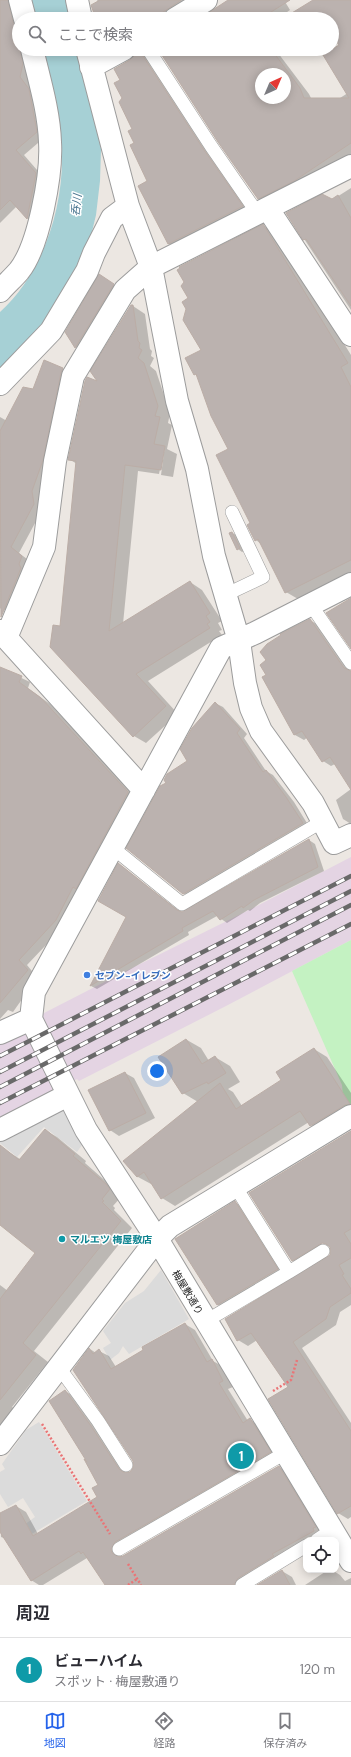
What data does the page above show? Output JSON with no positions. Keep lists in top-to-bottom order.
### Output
{
  "streets": {
    "street": ["梅屋敷通り"]
  },
  "water": ["呑川"],
  "places": ["セブン-イレブン", "マルエツ 梅屋敷店"],
  "north": "top right",
  "page": {
    "search": "ここで検索",
    "pins": "1",
    "heading": "周辺",
    "list": [
      {
        "mark": "1",
        "name": "ビューハイム",
        "note": "スポット · 梅屋敷通り",
        "value": "120 m"
      }
    ],
    "nav": ["地図", "経路", "保存済み"]
  }
}
